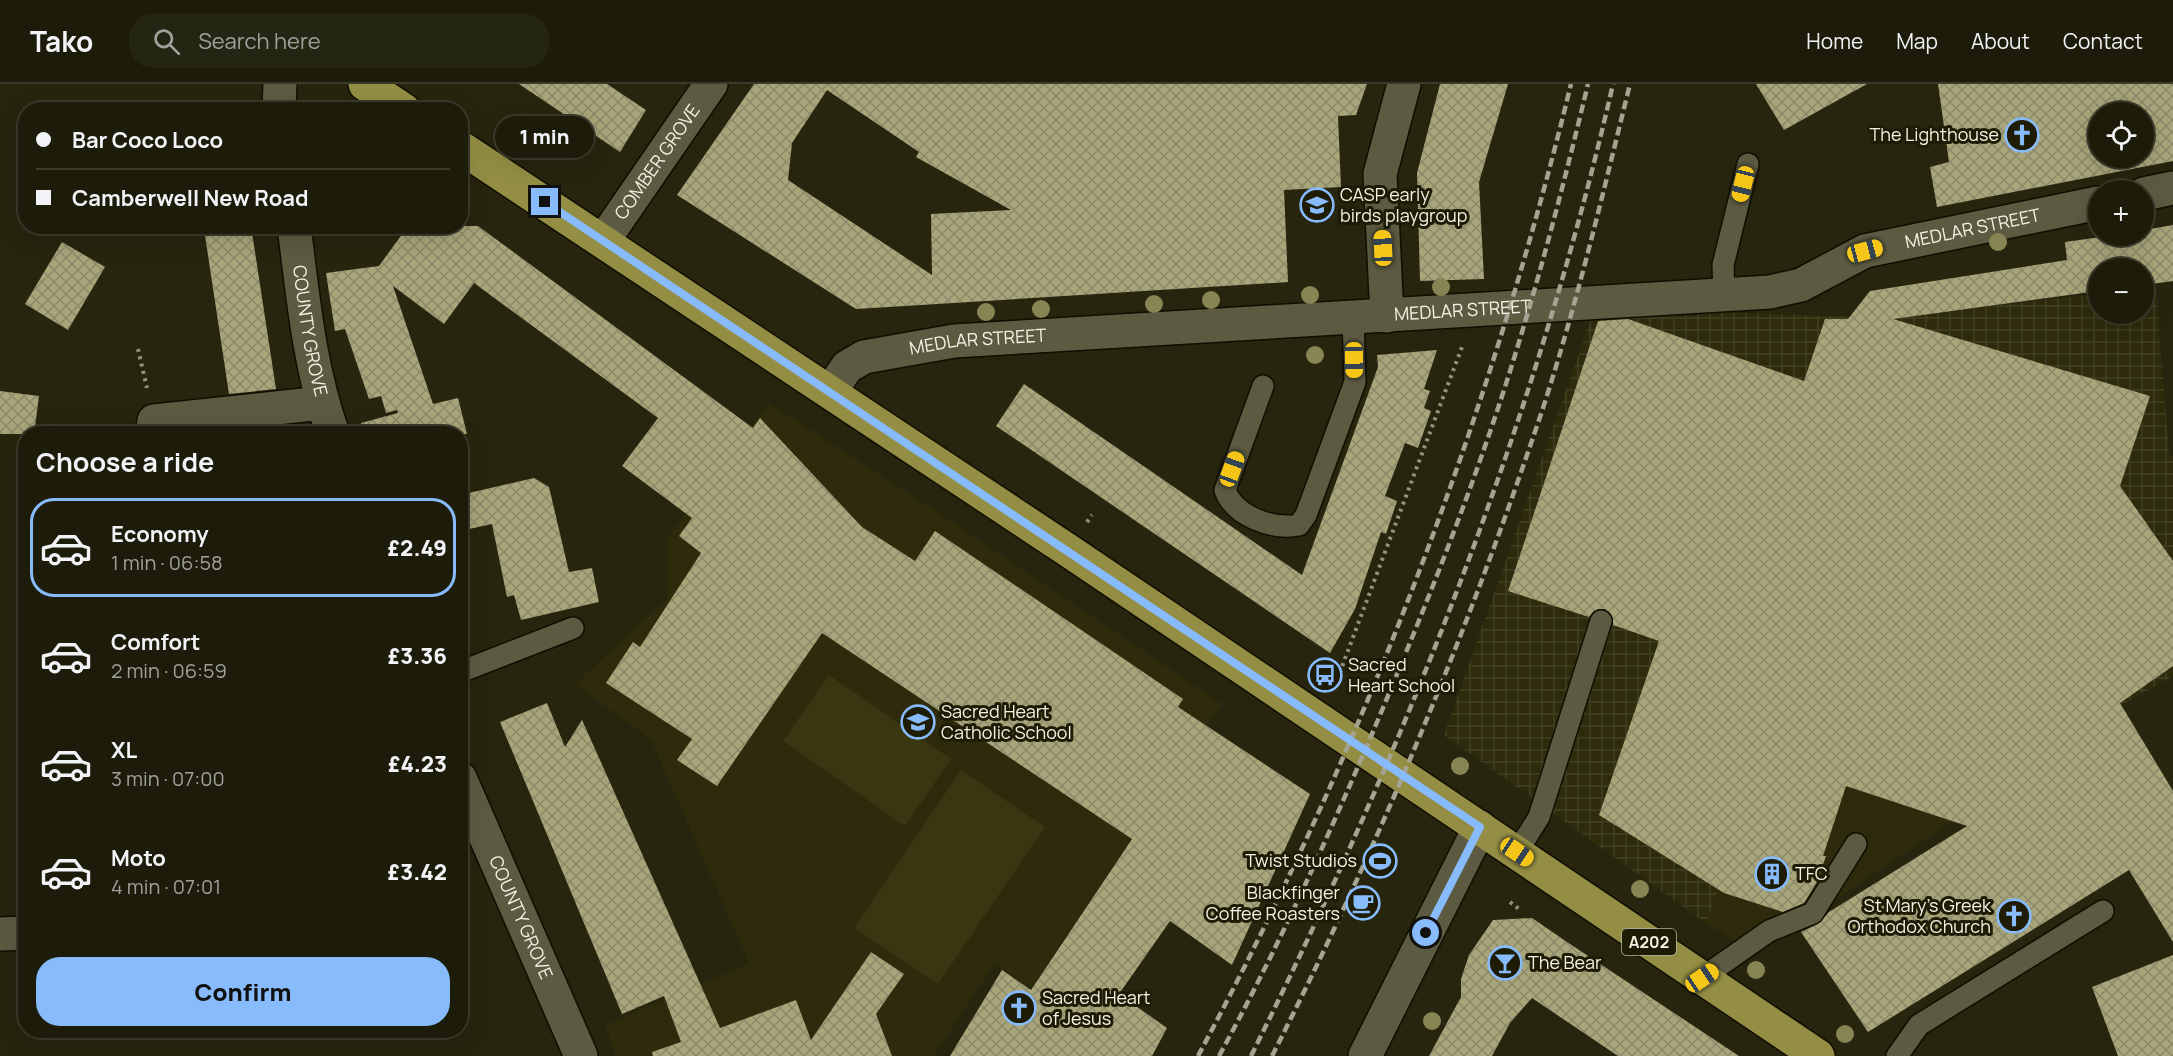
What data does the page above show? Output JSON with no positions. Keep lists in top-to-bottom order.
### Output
{
  "streets": {
    "highway": ["A202"],
    "street": ["COMBER GROVE", "MEDLAR STREET", "COUNTY GROVE"]
  },
  "crossings": [
    ["COMBER GROVE", "A202"],
    ["MEDLAR STREET", "A202"]
  ],
  "places": {
    "church": ["The Lighthouse", "St Mary's Greek Orthodox Church", "Sacred Heart of Jesus"],
    "school or university": ["CASP early birds playgroup", "Sacred Heart Catholic School"],
    "bus stop": ["Sacred Heart School"],
    "sports": ["Twist Studios"],
    "building": ["TFC"],
    "cafe": ["Blackfinger Coffee Roasters"],
    "bar": ["The Bear"]
  },
  "page": {
    "header": "Tako",
    "search": "Search here",
    "nav": [
      "Home",
      "Map",
      "About",
      "Contact"
    ],
    "map_buttons": ["+", "−"],
    "banner": ["Bar Coco Loco", "Camberwell New Road"],
    "bubble": "1 min",
    "heading": "Choose a ride",
    "list": [
      {
        "name": "Economy",
        "note": "1 min · 06:58",
        "value": "£2.49"
      },
      {
        "name": "Comfort",
        "note": "2 min · 06:59",
        "value": "£3.36"
      },
      {
        "name": "XL",
        "note": "3 min · 07:00",
        "value": "£4.23"
      },
      {
        "name": "Moto",
        "note": "4 min · 07:01",
        "value": "£3.42"
      }
    ],
    "buttons": "Confirm"
  }
}
